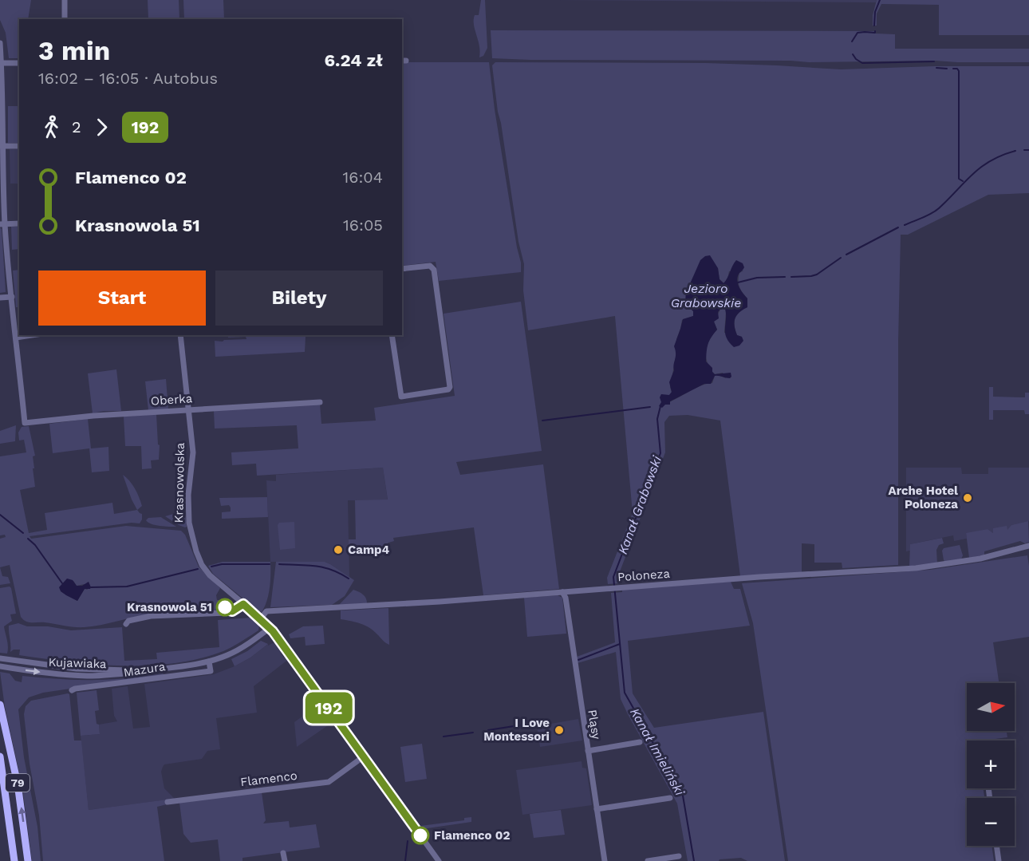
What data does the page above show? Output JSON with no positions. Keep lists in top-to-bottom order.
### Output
{
  "streets": {
    "highway": ["79"],
    "street": [
      "Oberka",
      "Krasnowolska",
      "Poloneza",
      "Kujawiaka",
      "Mazura",
      "Pląsy",
      "Flamenco"
    ]
  },
  "crossings": [
    ["Oberka", "Krasnowolska"],
    ["Krasnowolska", "Poloneza"],
    ["Krasnowolska", "Kujawiaka"],
    ["Krasnowolska", "Flamenco"],
    ["Poloneza", "Pląsy"],
    ["Kujawiaka", "Mazura"]
  ],
  "water": ["Jezioro Grabowskie", "Kanał Grabowski", "Kanał Imieliński"],
  "places": [
    "Arche Hotel Poloneza",
    "Camp4",
    "Krasnowola 51",
    "I Love Montessori",
    "Flamenco 02"
  ],
  "lines": ["bus line 192"],
  "north": "right",
  "page": {
    "on_map": "192",
    "heading": ["3 min", "16:02 – 16:05 · Autobus", "6.24 zł"],
    "legs": ["2", "192"],
    "list": [
      {
        "name": "Flamenco 02",
        "value": "16:04"
      },
      {
        "name": "Krasnowola 51",
        "value": "16:05"
      }
    ],
    "buttons": ["Start", "Bilety"],
    "map_buttons": ["+", "−"]
  }
}
